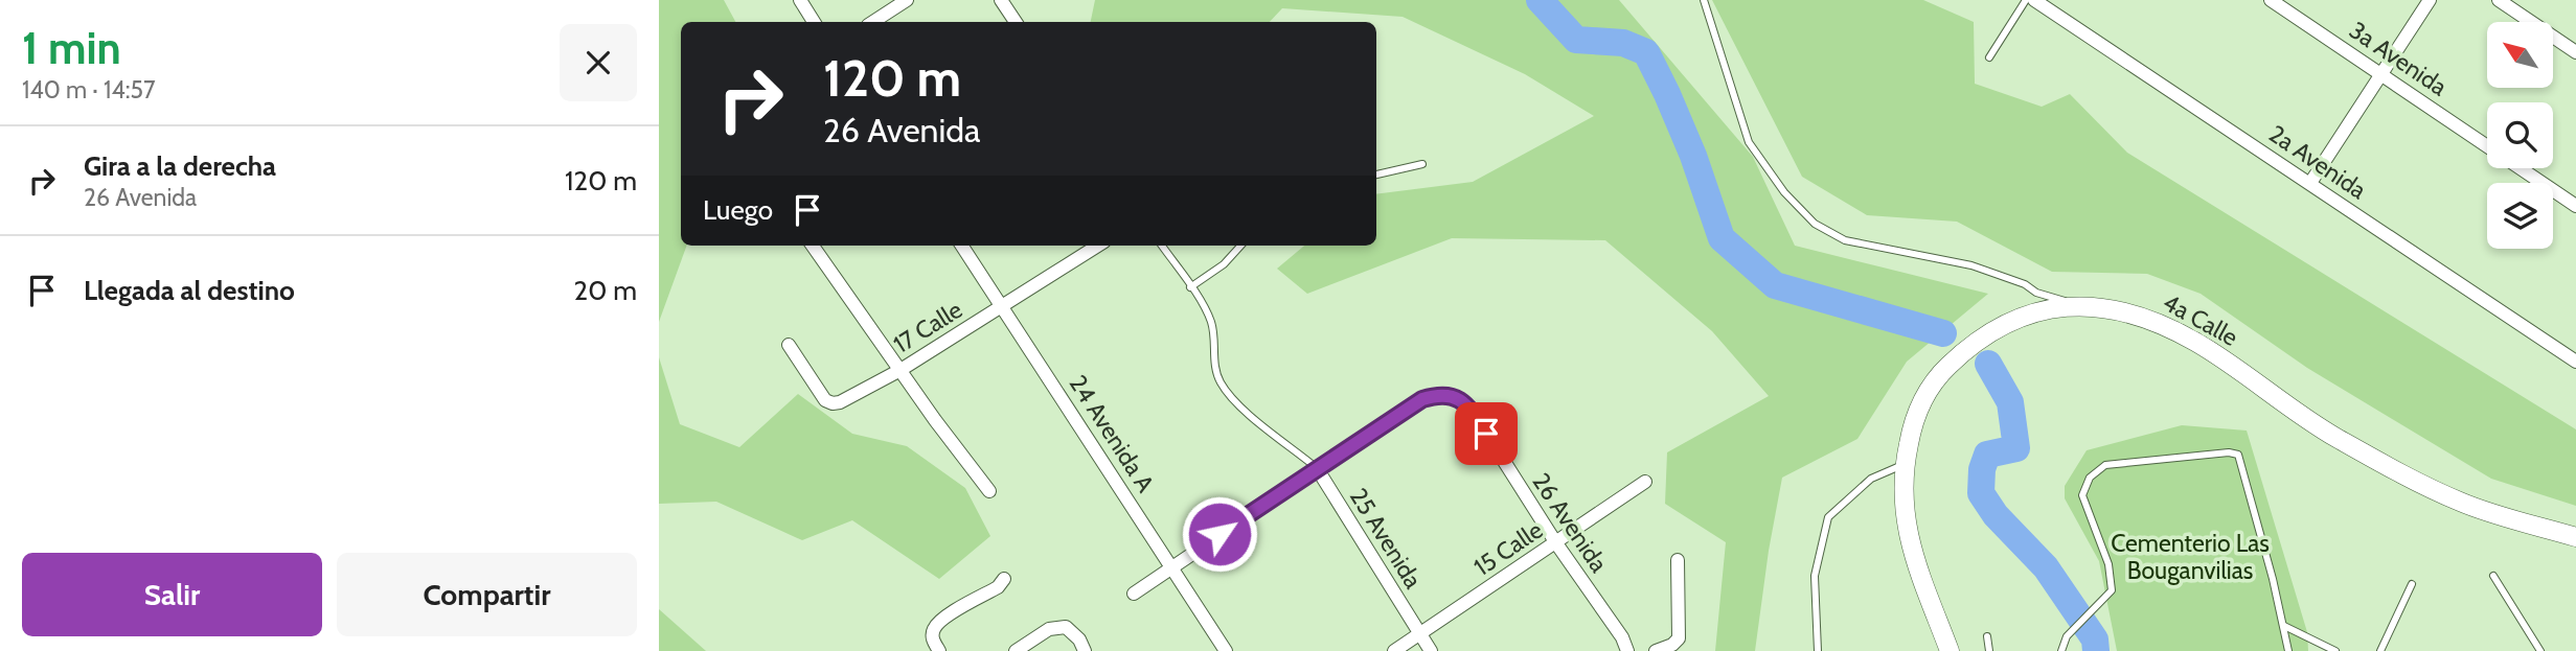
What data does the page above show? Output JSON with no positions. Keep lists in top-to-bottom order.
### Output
{
  "streets": {
    "main road": ["4a Calle"],
    "street": [
      "3a Avenida",
      "2a Avenida",
      "17 Calle",
      "24 Avenida A",
      "26 Avenida",
      "25 Avenida",
      "15 Calle"
    ]
  },
  "crossings": [
    ["17 Calle", "24 Avenida A"],
    ["26 Avenida", "25 Avenida"],
    ["26 Avenida", "15 Calle"],
    ["25 Avenida", "15 Calle"]
  ],
  "parks": ["Cementerio Las Bouganvilias"],
  "north": "top left",
  "page": {
    "heading": ["1 min", "140 m · 14:57"],
    "turn": ["120 m", "26 Avenida"],
    "list": [
      {
        "name": "Gira a la derecha",
        "note": "26 Avenida",
        "value": "120 m"
      },
      {
        "name": "Llegada al destino",
        "value": "20 m"
      }
    ],
    "then": "Luego",
    "buttons": ["Salir", "Compartir"]
  }
}
